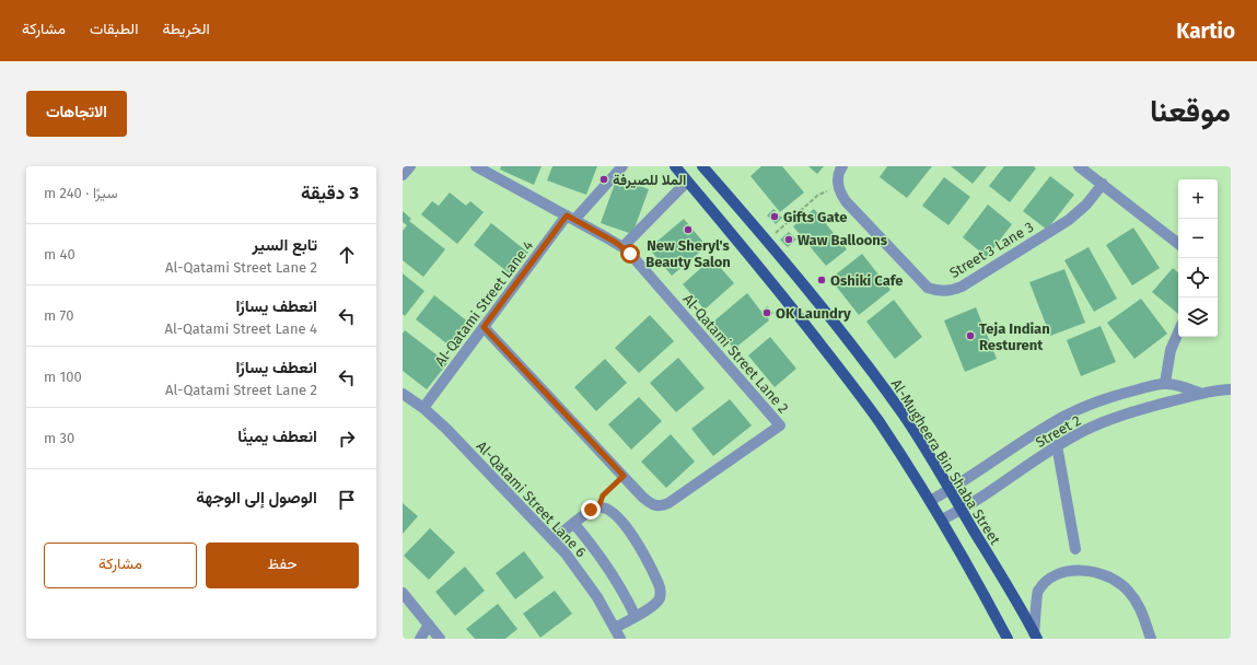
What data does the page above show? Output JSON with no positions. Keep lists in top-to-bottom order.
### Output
{
  "streets": {
    "main road": ["Al-Mugheera Bin Shaba Street"],
    "street": [
      "Street 3 Lane 3",
      "Al-Qatami Street Lane 4",
      "Al-Qatami Street Lane 2",
      "Street 2",
      "Al-Qatami Street Lane 6"
    ]
  },
  "crossings": [
    ["Al-Qatami Street Lane 4", "Al-Qatami Street Lane 2"],
    ["Al-Qatami Street Lane 4", "Al-Qatami Street Lane 6"],
    ["Street 2", "Al-Mugheera Bin Shaba Street"]
  ],
  "places": [
    "الملا للصيرفة",
    "Gifts Gate",
    "New Sheryl's Beauty Salon",
    "Waw Balloons",
    "Oshiki Cafe",
    "OK Laundry",
    "Teja Indian Resturent"
  ],
  "page": {
    "header": "Kartio",
    "nav": ["الخريطة", "الطبقات", "مشاركة"],
    "title": "موقعنا",
    "buttons": [
      "الاتجاهات",
      ["حفظ", "مشاركة"]
    ],
    "heading": ["3 دقيقة", "سيرًا · 240 m"],
    "map_buttons": ["+", "−"],
    "list": [
      ["تابع السير", "Al-Qatami Street Lane 2", "40 m"],
      ["انعطف يسارًا", "Al-Qatami Street Lane 4", "70 m"],
      ["انعطف يسارًا", "Al-Qatami Street Lane 2", "100 m"],
      ["انعطف يمينًا", "30 m"],
      "الوصول إلى الوجهة"
    ]
  }
}
